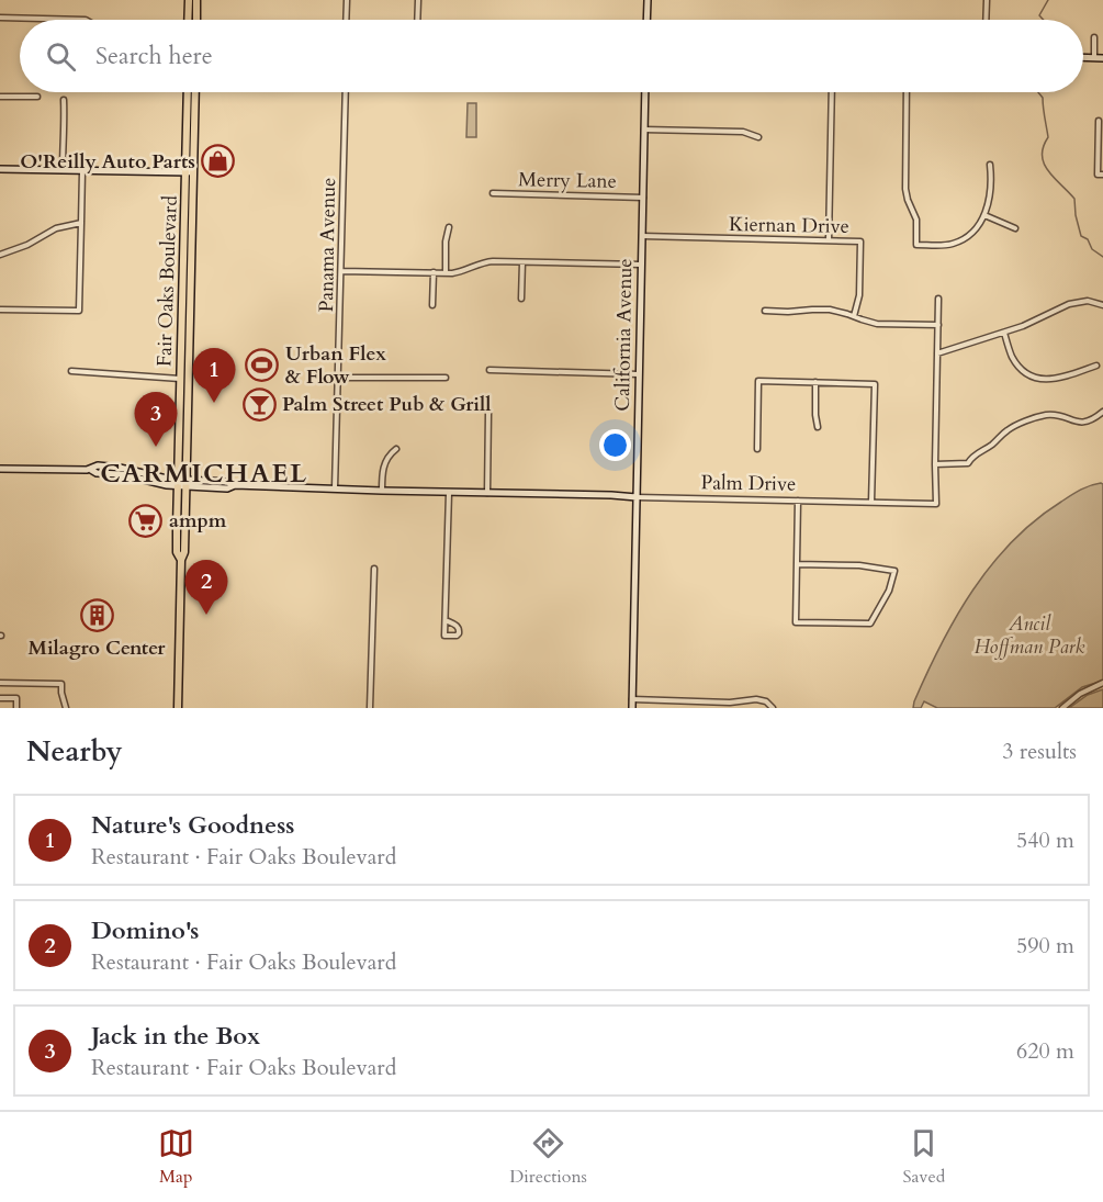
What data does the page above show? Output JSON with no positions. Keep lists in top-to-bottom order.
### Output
{
  "streets": {
    "main road": ["Fair Oaks Boulevard"],
    "street": [
      "Merry Lane",
      "Kiernan Drive",
      "Panama Avenue",
      "California Avenue",
      "Palm Drive"
    ]
  },
  "crossings": [
    ["Merry Lane", "California Avenue"],
    ["Kiernan Drive", "California Avenue"],
    ["Panama Avenue", "Palm Drive"],
    ["Fair Oaks Boulevard", "Palm Drive"],
    ["California Avenue", "Palm Drive"]
  ],
  "districts": ["CARMICHAEL"],
  "parks": ["Ancil Hoffman Park"],
  "places": {
    "shop": ["O'Reilly Auto Parts"],
    "sports": ["Urban Flex & Flow"],
    "bar": ["Palm Street Pub & Grill"],
    "supermarket": ["ampm"],
    "building": ["Milagro Center"]
  },
  "page": {
    "search": "Search here",
    "pins": ["1", "3", "2"],
    "heading": ["Nearby", "3 results"],
    "list": [
      {
        "mark": "1",
        "name": "Nature's Goodness",
        "note": "Restaurant · Fair Oaks Boulevard",
        "value": "540 m"
      },
      {
        "mark": "2",
        "name": "Domino's",
        "note": "Restaurant · Fair Oaks Boulevard",
        "value": "590 m"
      },
      {
        "mark": "3",
        "name": "Jack in the Box",
        "note": "Restaurant · Fair Oaks Boulevard",
        "value": "620 m"
      }
    ],
    "nav": ["Map", "Directions", "Saved"]
  }
}
